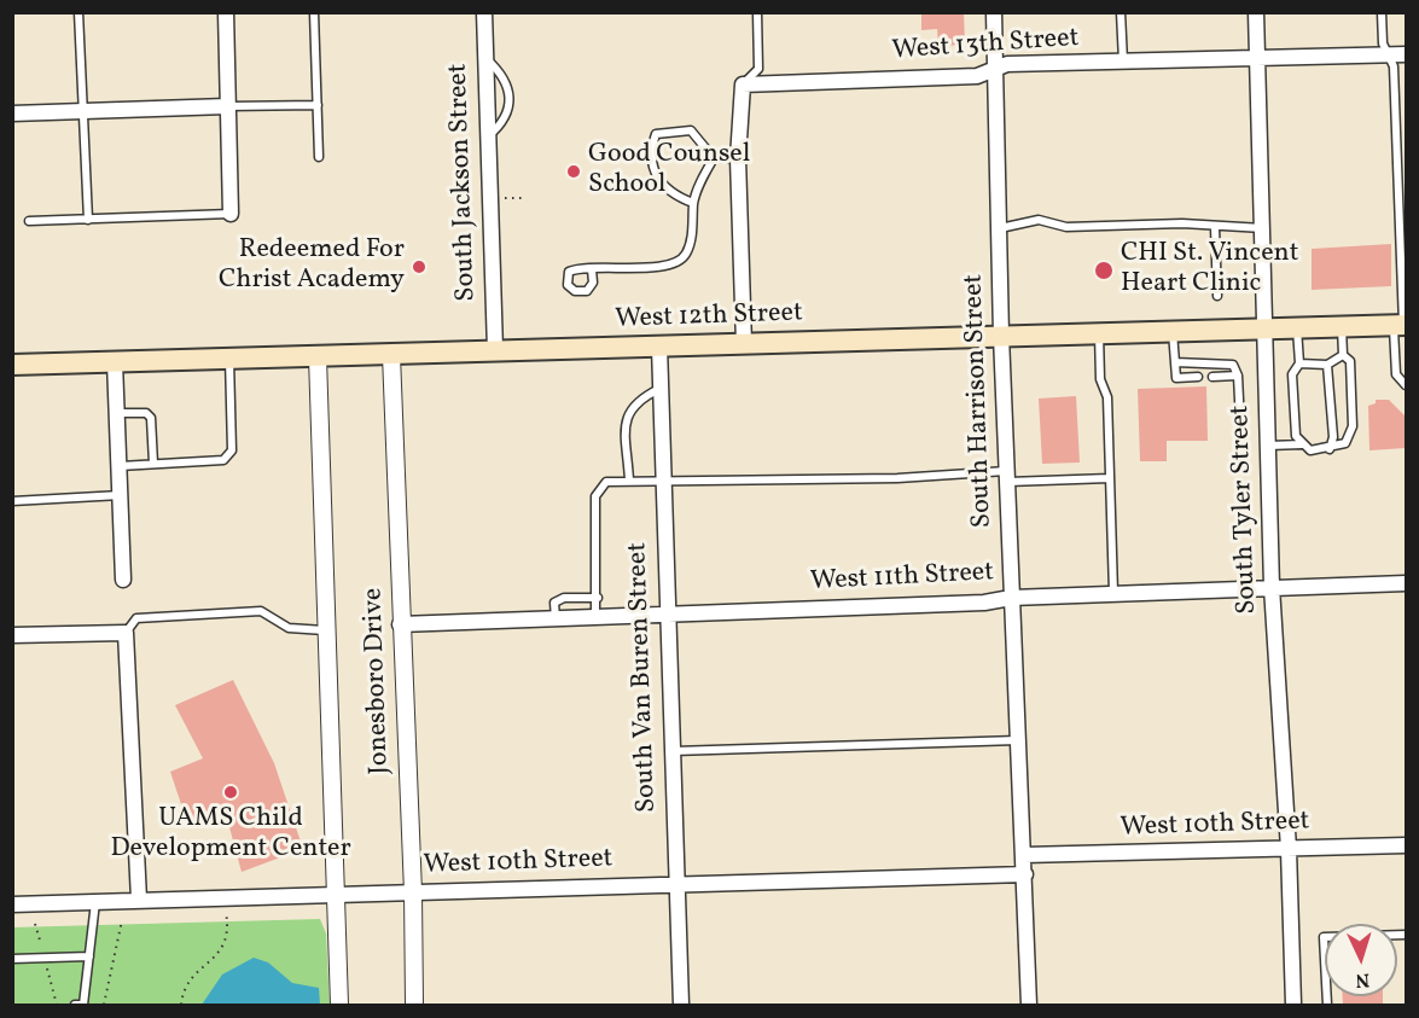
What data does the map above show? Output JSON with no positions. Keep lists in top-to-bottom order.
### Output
{
  "streets": {
    "main road": ["West 12th Street"],
    "street": [
      "West 13th Street",
      "South Jackson Street",
      "South Harrison Street",
      "South Tyler Street",
      "West 11th Street",
      "South Van Buren Street",
      "Jonesboro Drive",
      "West 10th Street"
    ]
  },
  "crossings": [
    ["West 13th Street", "South Harrison Street"],
    ["West 13th Street", "South Tyler Street"],
    ["South Jackson Street", "West 12th Street"],
    ["West 12th Street", "South Harrison Street"],
    ["West 12th Street", "South Tyler Street"],
    ["West 12th Street", "South Van Buren Street"],
    ["West 12th Street", "Jonesboro Drive"],
    ["South Harrison Street", "West 11th Street"],
    ["South Harrison Street", "West 10th Street"],
    ["South Tyler Street", "West 11th Street"],
    ["South Tyler Street", "West 10th Street"],
    ["West 11th Street", "South Van Buren Street"],
    ["West 11th Street", "Jonesboro Drive"],
    ["South Van Buren Street", "West 10th Street"],
    ["Jonesboro Drive", "West 10th Street"]
  ],
  "places": [
    "Good Counsel School",
    "Redeemed For Christ Academy",
    "CHI St. Vincent Heart Clinic",
    "UAMS Child Development Center"
  ],
  "north": "bottom"
}
